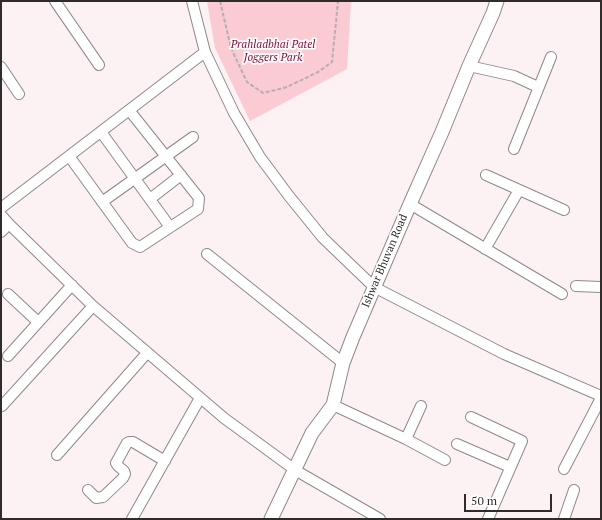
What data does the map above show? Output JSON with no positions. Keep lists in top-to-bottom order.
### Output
{
  "streets": {
    "street": ["Ishwar Bhuvan Road"]
  },
  "parks": ["Prahladbhai Patel Joggers Park"],
  "scale_bar": "50 m"
}
